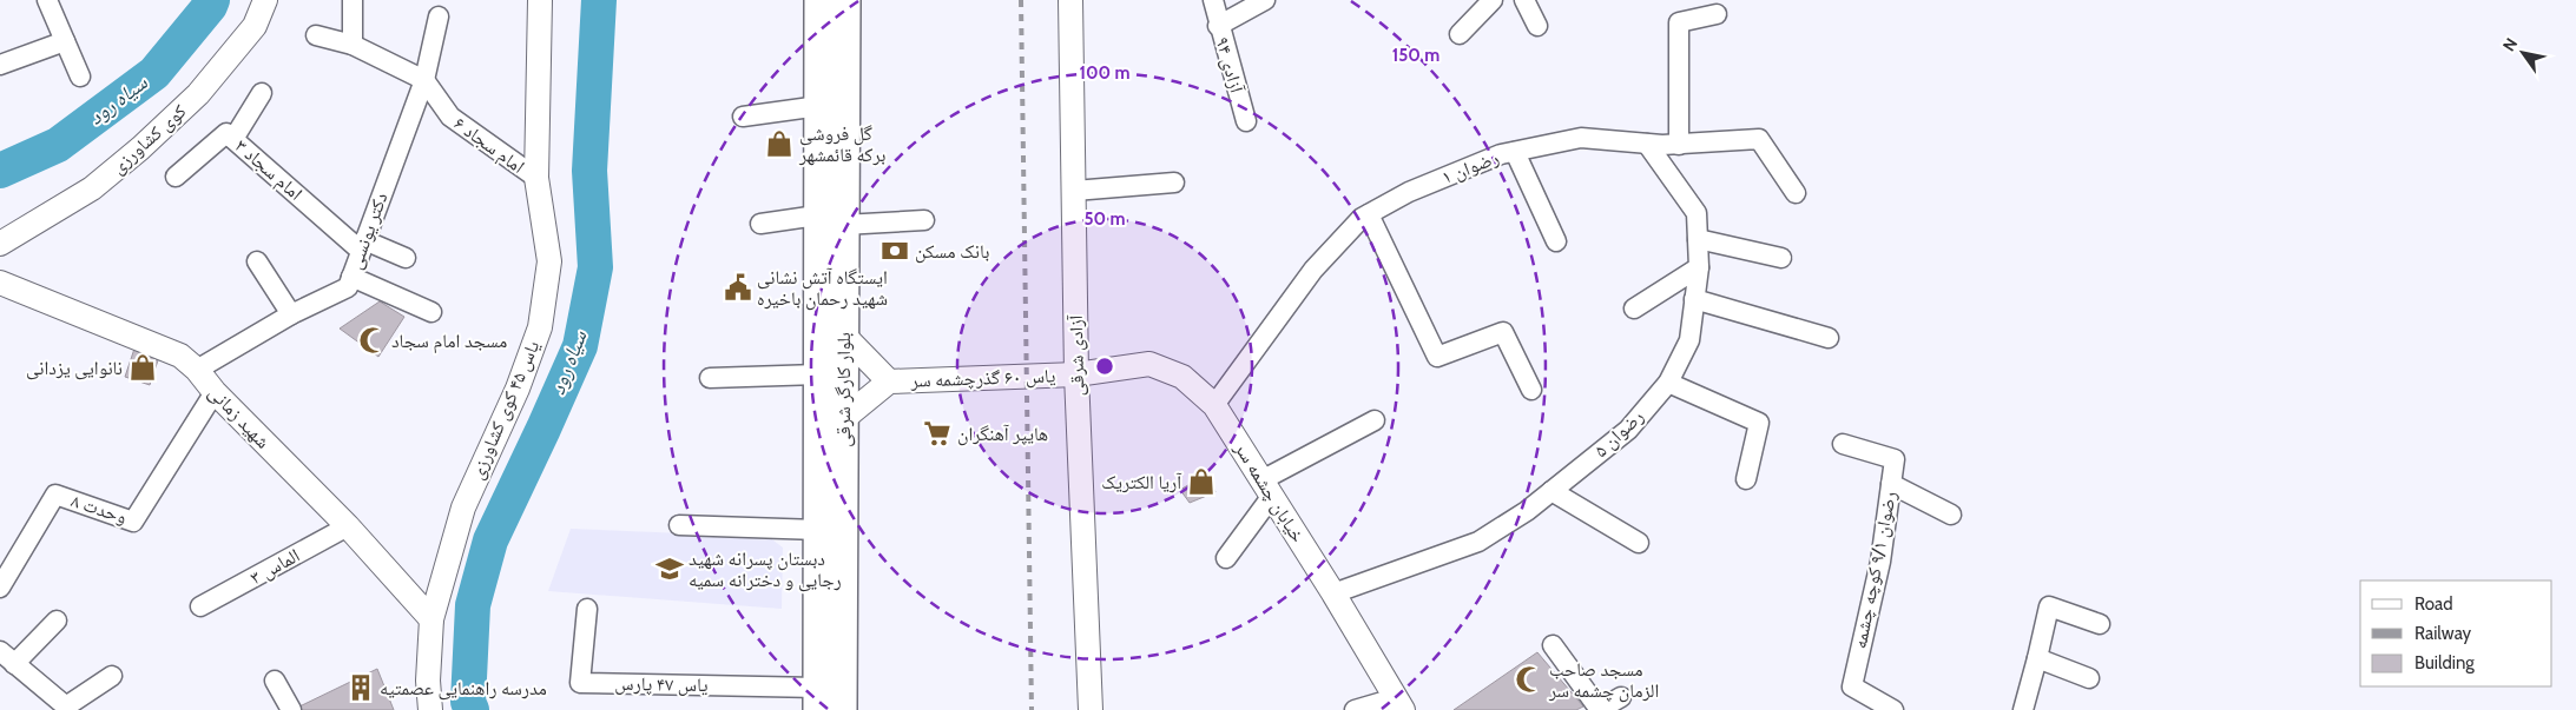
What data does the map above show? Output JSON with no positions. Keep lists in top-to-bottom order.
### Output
{
  "streets": {
    "main road": ["بلوار کارگر شرقی"],
    "street": [
      "آزادی ۹۴",
      "کوی کشاورزی",
      "امام سجاد ۶",
      "رضوان ۱",
      "امام سجاد ۳",
      "دکتر یونسی",
      "آزادی شرقی",
      "یاس ۶۰ گذرچشمه سر",
      "یاس ۴۵ کوی کشاورزی",
      "شهید زمانی",
      "رضوان ۵",
      "خیابان چشمه سر",
      "وحدت ۸",
      "الماس ۳",
      "رضوان ۹/۱ کوچه چشمه",
      "یاس ۴۷ پارس"
    ]
  },
  "crossings": [
    ["امام سجاد ۶", "دکتر یونسی"],
    ["امام سجاد ۶", "یاس ۴۵ کوی کشاورزی"],
    ["رضوان ۱", "رضوان ۵"],
    ["رضوان ۱", "خیابان چشمه سر"],
    ["امام سجاد ۳", "دکتر یونسی"],
    ["دکتر یونسی", "شهید زمانی"],
    ["آزادی شرقی", "یاس ۶۰ گذرچشمه سر"],
    ["آزادی شرقی", "خیابان چشمه سر"],
    ["یاس ۶۰ گذرچشمه سر", "بلوار کارگر شرقی"],
    ["یاس ۶۰ گذرچشمه سر", "خیابان چشمه سر"],
    ["بلوار کارگر شرقی", "یاس ۴۷ پارس"],
    ["یاس ۴۵ کوی کشاورزی", "شهید زمانی"],
    ["شهید زمانی", "وحدت ۸"],
    ["شهید زمانی", "الماس ۳"],
    ["رضوان ۵", "خیابان چشمه سر"]
  ],
  "water": ["سیاه رود"],
  "places": {
    "shop": ["گل فروشی برکه قائمشهر", "نانوایی یزدانی", "آریا الکتریک"],
    "bank": ["بانک مسکن"],
    "public building": ["ایستگاه آتش نشانی شهید رحمان باخیره"],
    "mosque": ["مسجد امام سجاد", "مسجد صاحب الزمان چشمه سر"],
    "supermarket": ["هایپر آهنگران"],
    "school or university": ["دبستان پسرانه شهید رجایی و دخترانه سمیه"],
    "building": ["مدرسه راهنمایی عصمتیه"]
  },
  "legend": ["Road", "Railway", "Building"],
  "north": "top left",
  "rings": ["150 m", "100 m", "50 m"]
}
